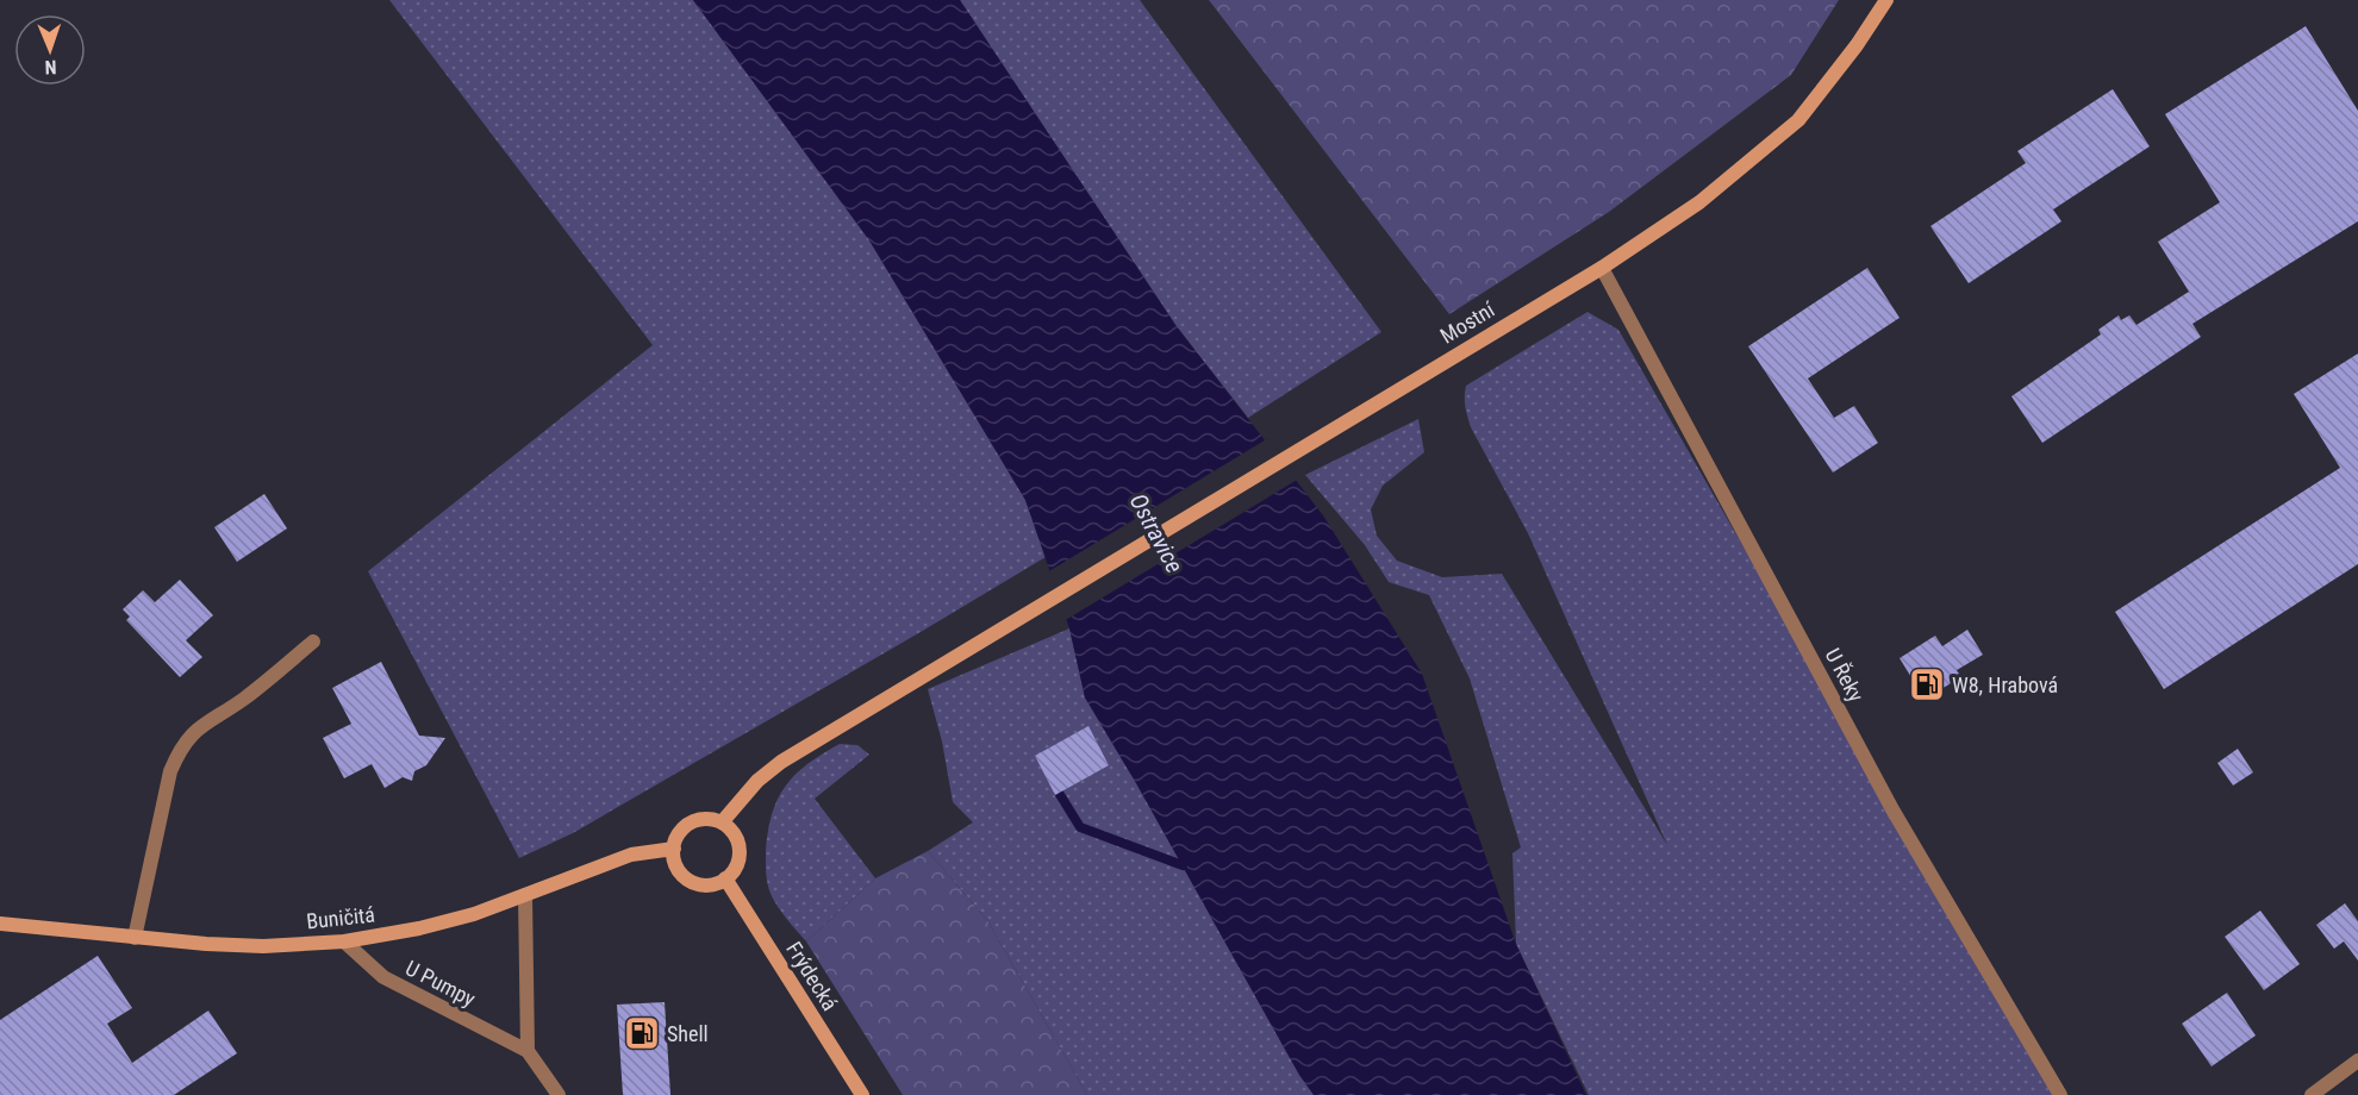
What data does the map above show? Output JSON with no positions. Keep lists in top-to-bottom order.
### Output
{
  "streets": {
    "main road": ["Mostní", "Buničitá", "Frýdecká"],
    "street": ["U Řeky", "U Pumpy"]
  },
  "crossings": [
    ["Mostní", "U Řeky"],
    ["Mostní", "Buničitá"],
    ["Mostní", "Frýdecká"],
    ["Buničitá", "Frýdecká"],
    ["Buničitá", "U Pumpy"]
  ],
  "water": ["Ostravice"],
  "places": {
    "fuel station": ["W8, Hrabová", "Shell"]
  },
  "north": "bottom"
}
